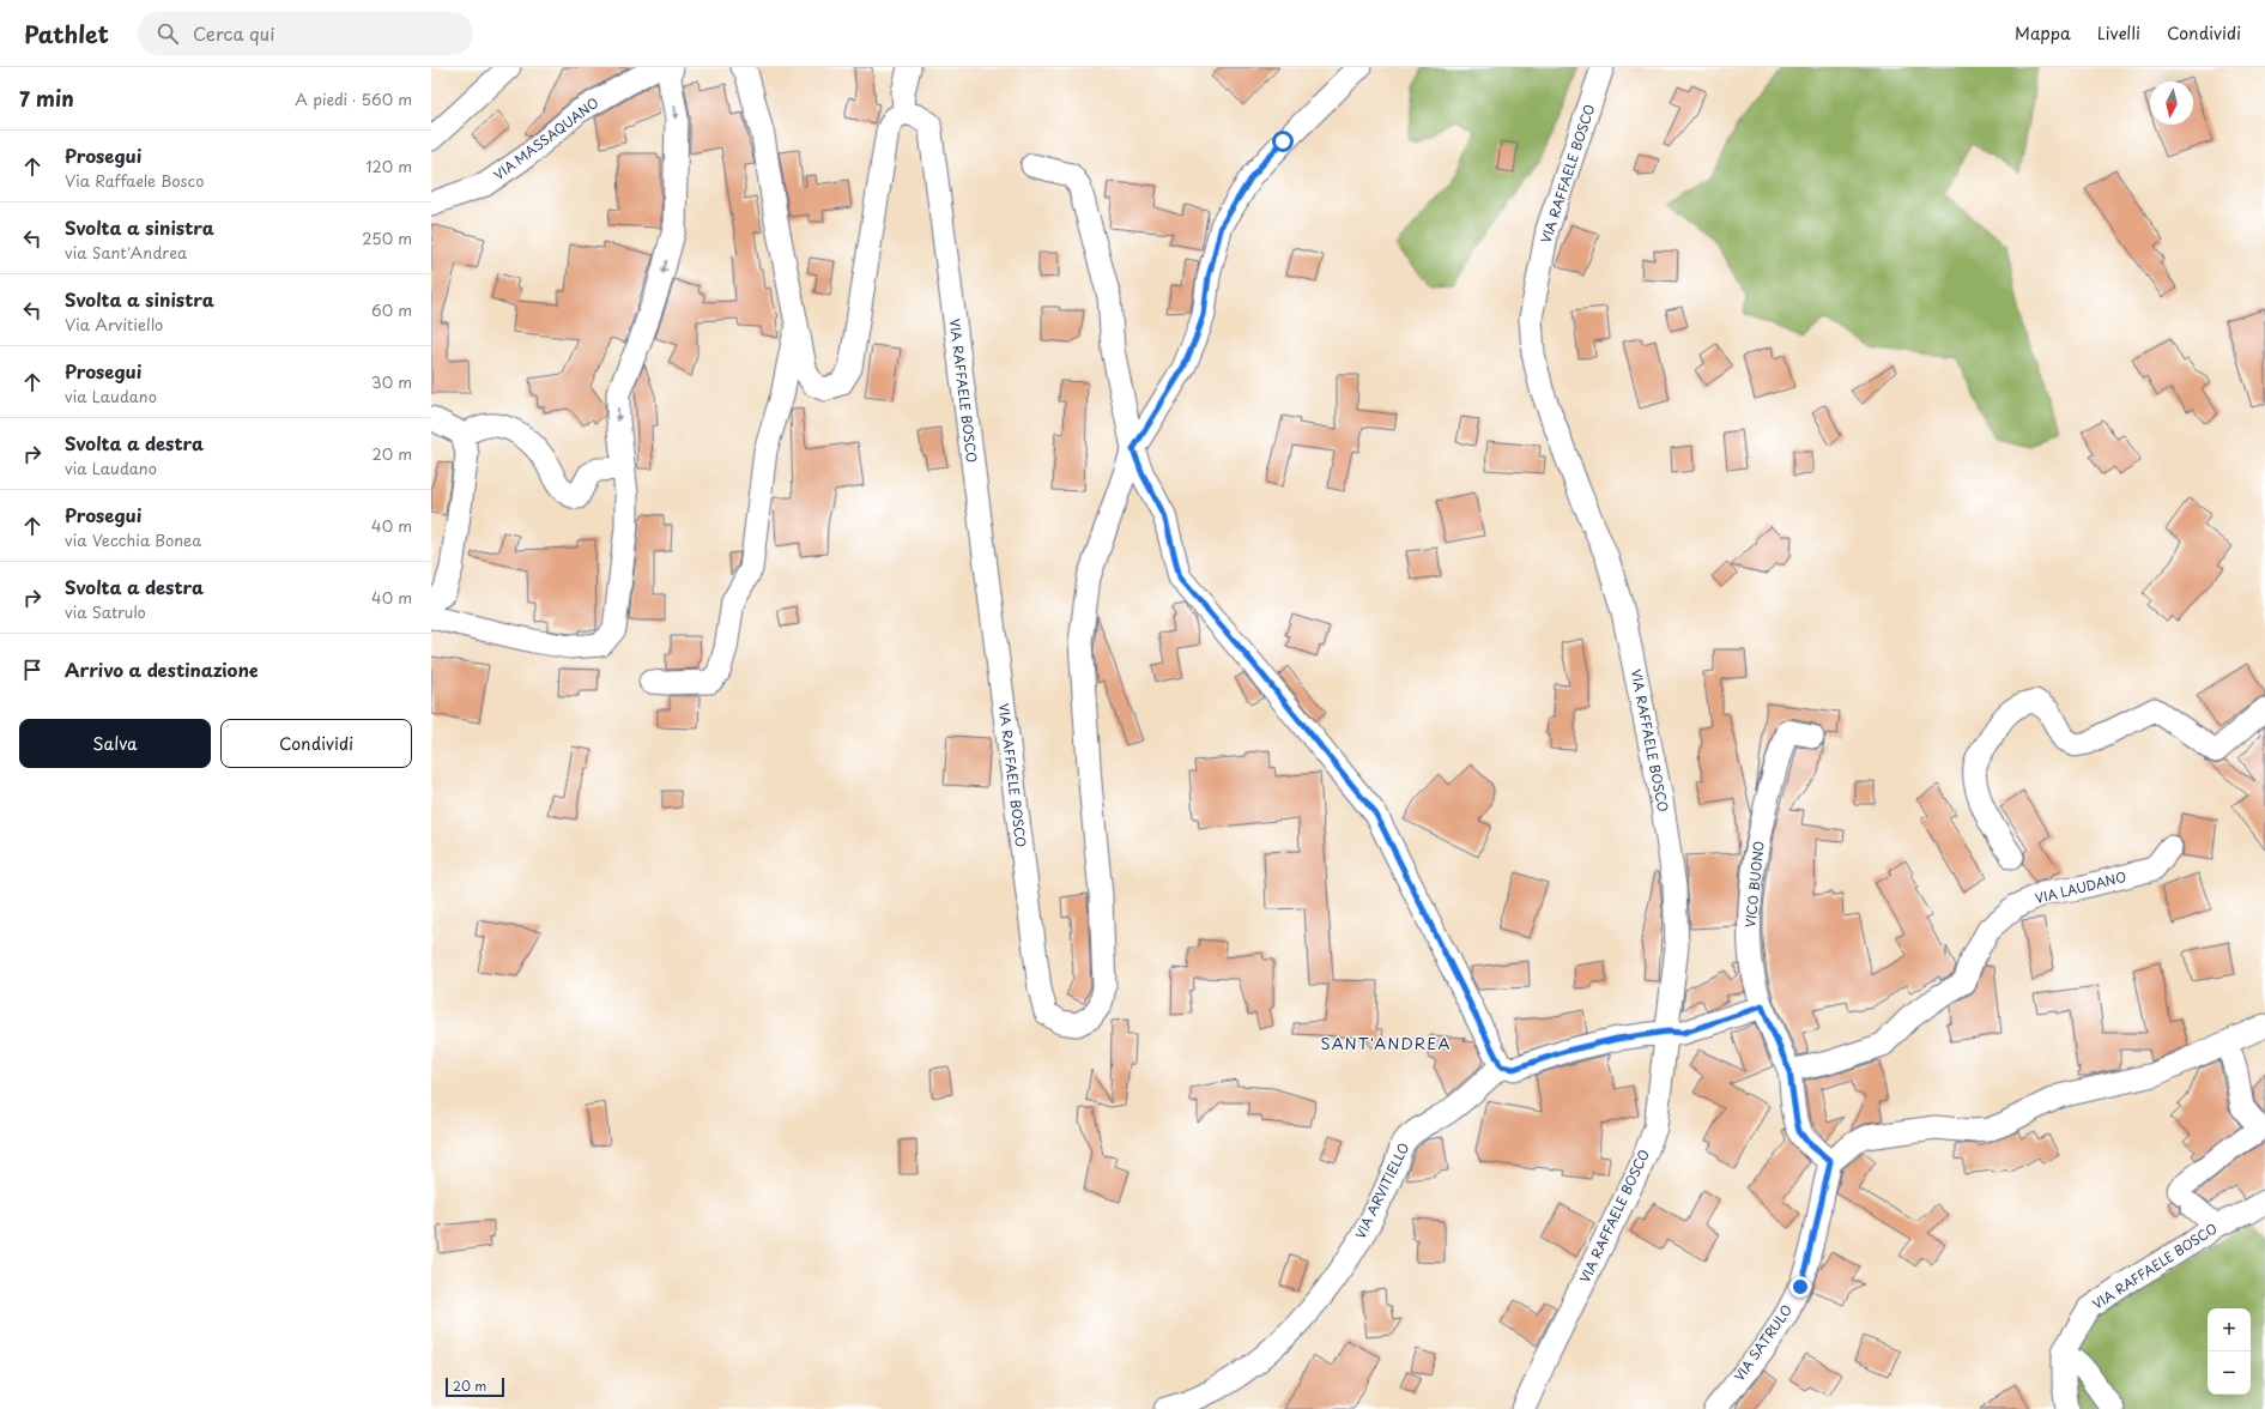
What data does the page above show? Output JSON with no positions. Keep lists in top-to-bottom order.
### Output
{
  "streets": {
    "street": [
      "VIA MASSAQUANO",
      "VIA RAFFAELE BOSCO",
      "VICO BUONO",
      "VIA LAUDANO",
      "VIA ARVITIELLO",
      "VIA SATRULO"
    ]
  },
  "districts": ["SANT'ANDREA"],
  "scale_bar": "20 m",
  "north": "bottom",
  "page": {
    "header": "Pathlet",
    "search": "Cerca qui",
    "nav": ["Mappa", "Livelli", "Condividi"],
    "heading": ["7 min", "A piedi · 560 m"],
    "list": [
      ["Prosegui", "Via Raffaele Bosco", "120 m"],
      ["Svolta a sinistra", "via Sant'Andrea", "250 m"],
      ["Svolta a sinistra", "Via Arvitiello", "60 m"],
      ["Prosegui", "via Laudano", "30 m"],
      ["Svolta a destra", "via Laudano", "20 m"],
      ["Prosegui", "via Vecchia Bonea", "40 m"],
      ["Svolta a destra", "via Satrulo", "40 m"],
      "Arrivo a destinazione"
    ],
    "buttons": ["Salva", "Condividi"],
    "map_buttons": ["+", "−"],
    "scale": "20 m"
  }
}
